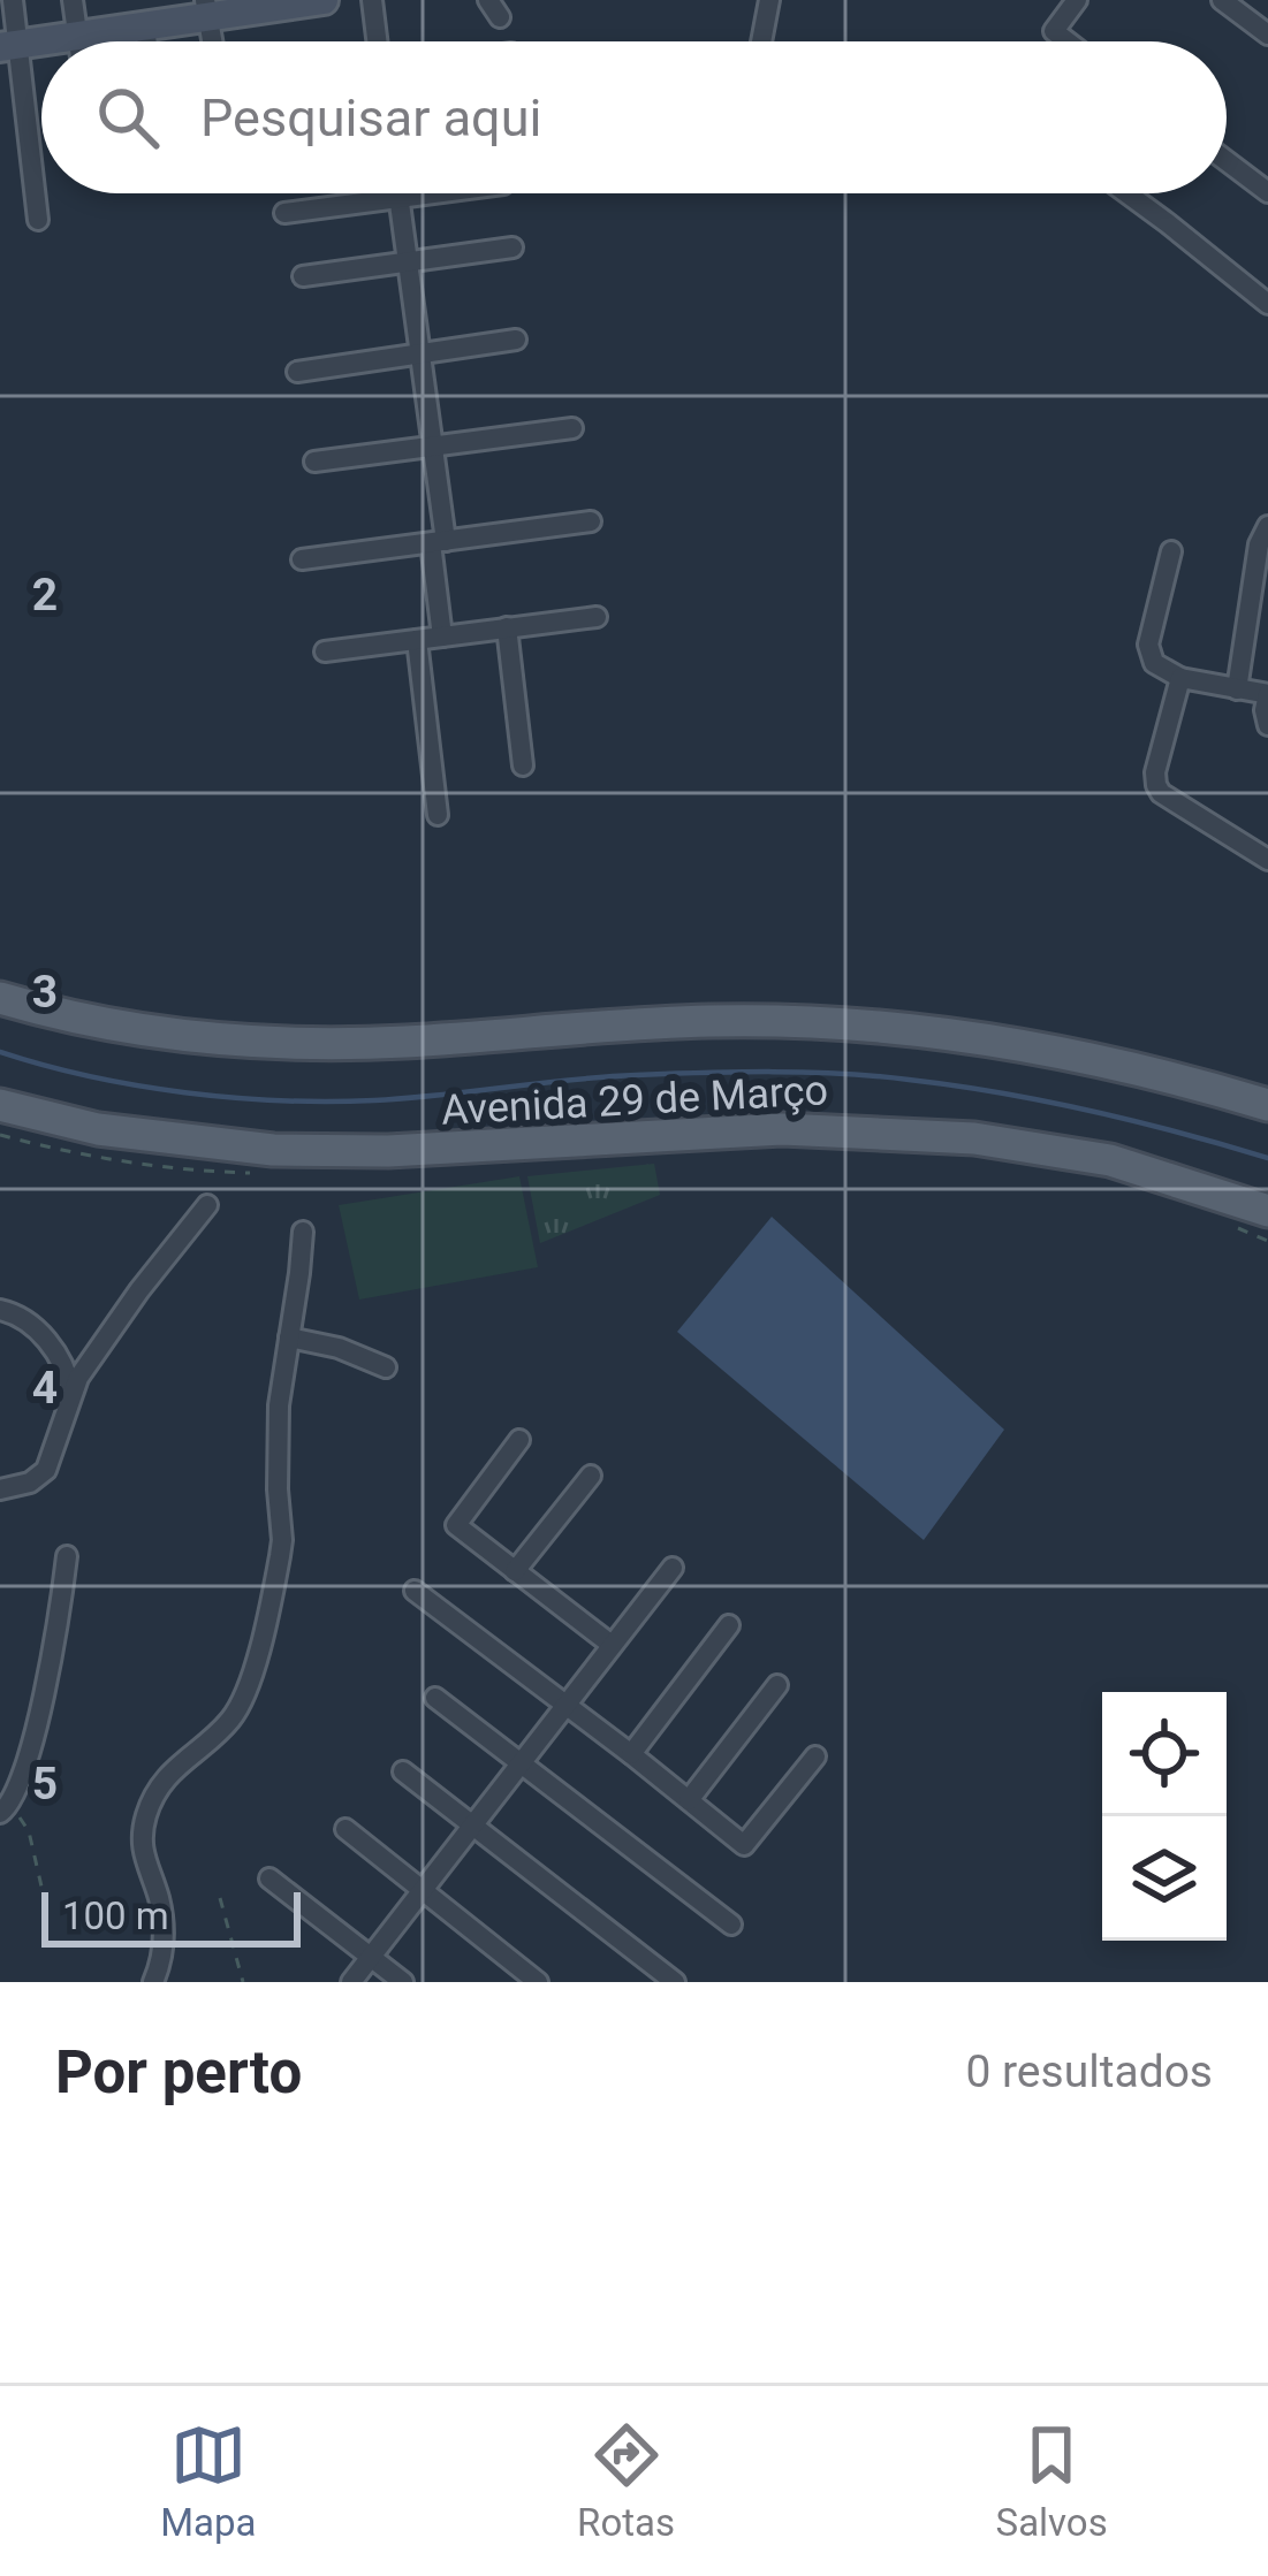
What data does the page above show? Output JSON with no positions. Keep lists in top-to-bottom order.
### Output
{
  "streets": {
    "main road": ["Avenida 29 de Março"]
  },
  "scale_bar": "100 m",
  "page": {
    "search": "Pesquisar aqui",
    "scale": "100 m",
    "heading": ["Por perto", "0 resultados"],
    "nav": ["Mapa", "Rotas", "Salvos"]
  },
  "grid": {
    "rows": [
      "2",
      "3",
      "4",
      "5"
    ]
  }
}
